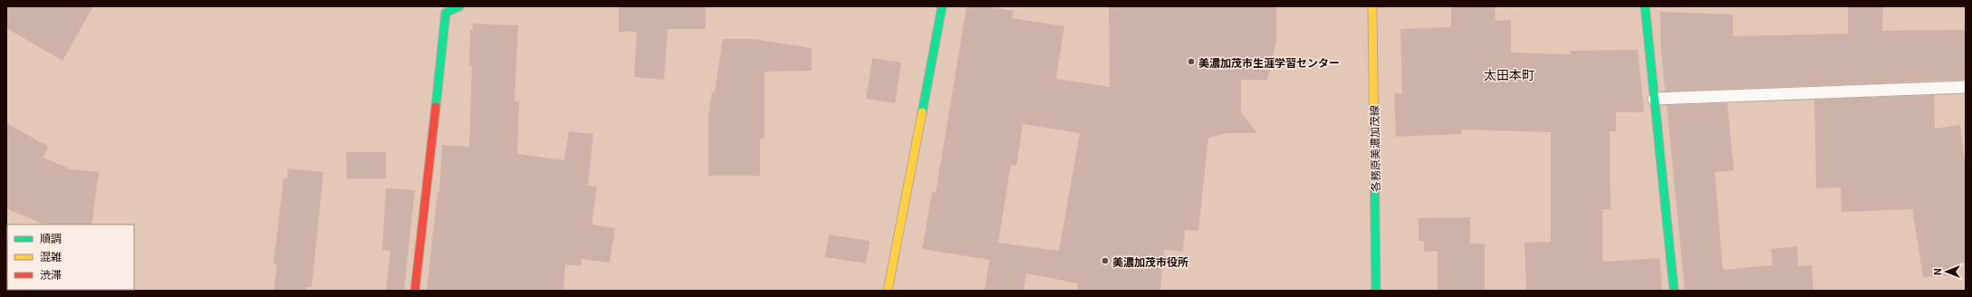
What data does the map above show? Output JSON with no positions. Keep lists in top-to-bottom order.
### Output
{
  "streets": {
    "street": ["各務原美濃加茂線"]
  },
  "districts": ["太田本町"],
  "places": ["美濃加茂市生涯学習センター", "美濃加茂市役所"],
  "legend": ["順調", "混雑", "渋滞"],
  "north": "left"
}
